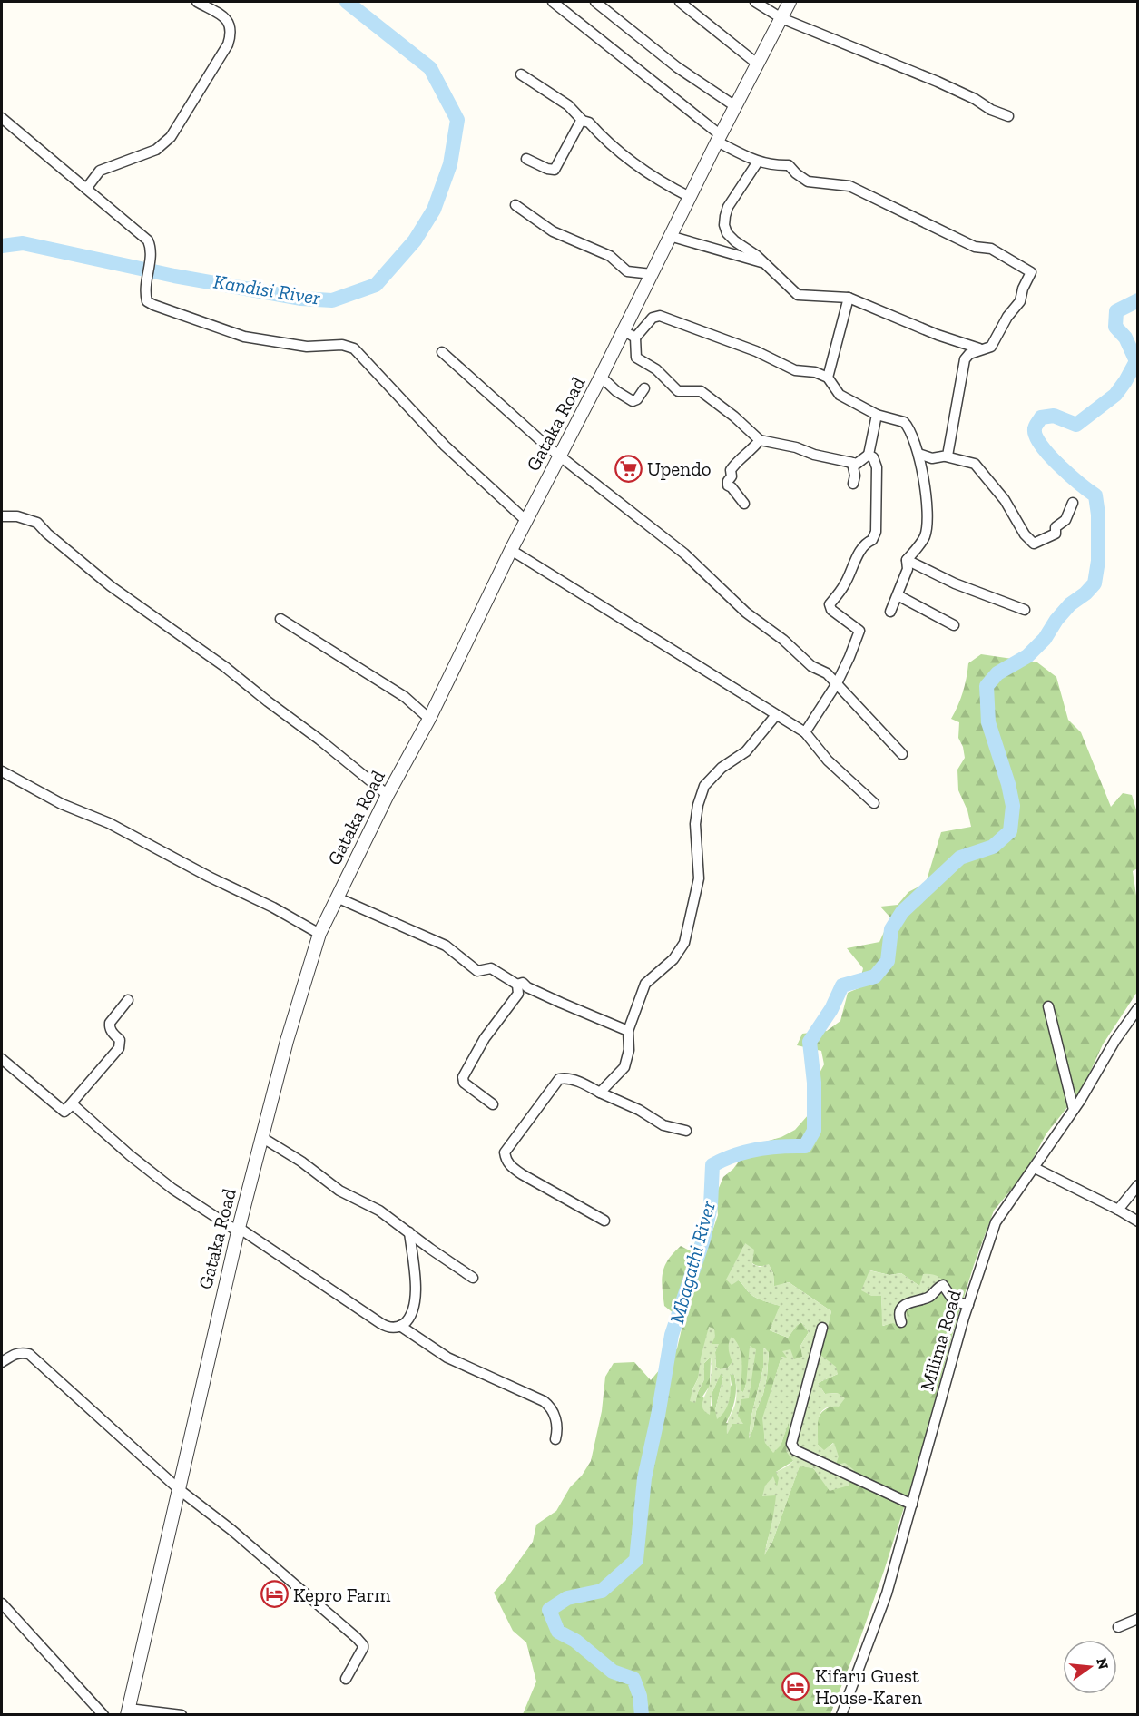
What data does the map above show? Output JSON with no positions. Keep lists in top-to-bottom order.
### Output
{
  "streets": {
    "street": ["Gataka Road", "Milima Road"]
  },
  "water": ["Kandisi River", "Mbagathi River"],
  "places": {
    "supermarket": ["Upendo"],
    "hotel": ["Kepro Farm", "Kifaru Guest House-Karen"]
  },
  "north": "right"
}
